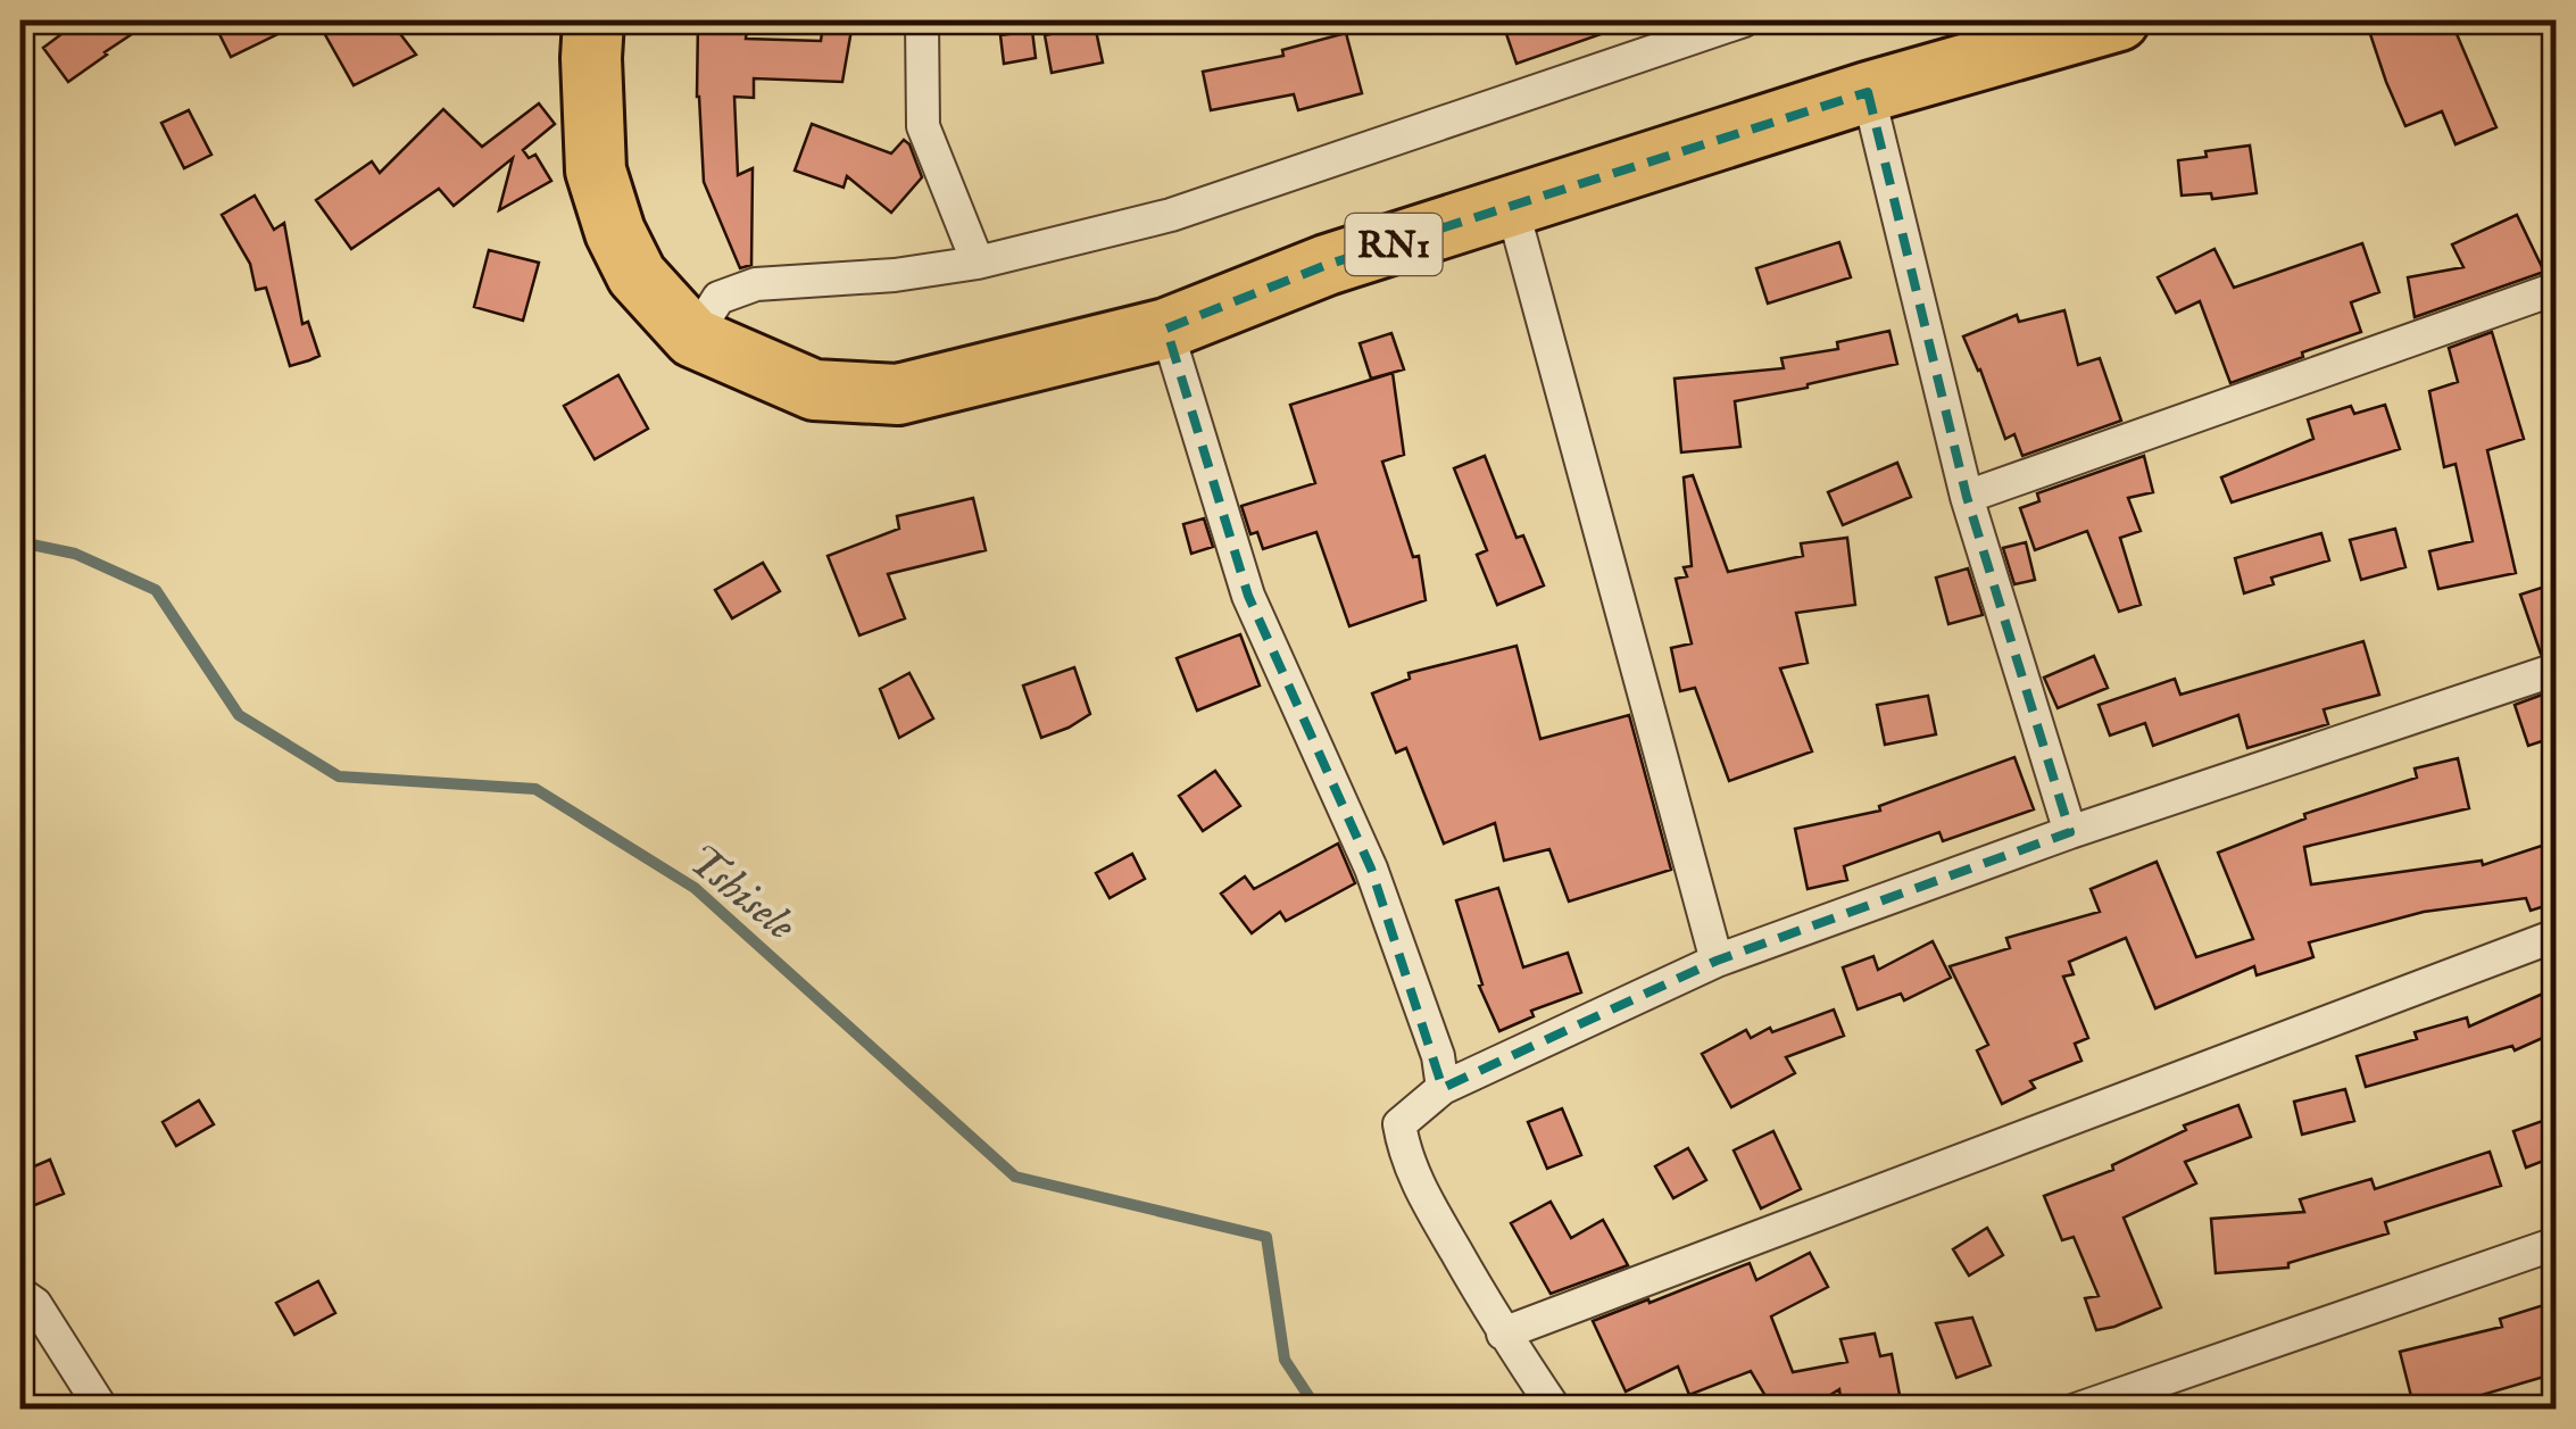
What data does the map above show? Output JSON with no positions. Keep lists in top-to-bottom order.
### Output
{
  "streets": {
    "highway": ["RN1"]
  },
  "water": ["Tshisele"]
}
